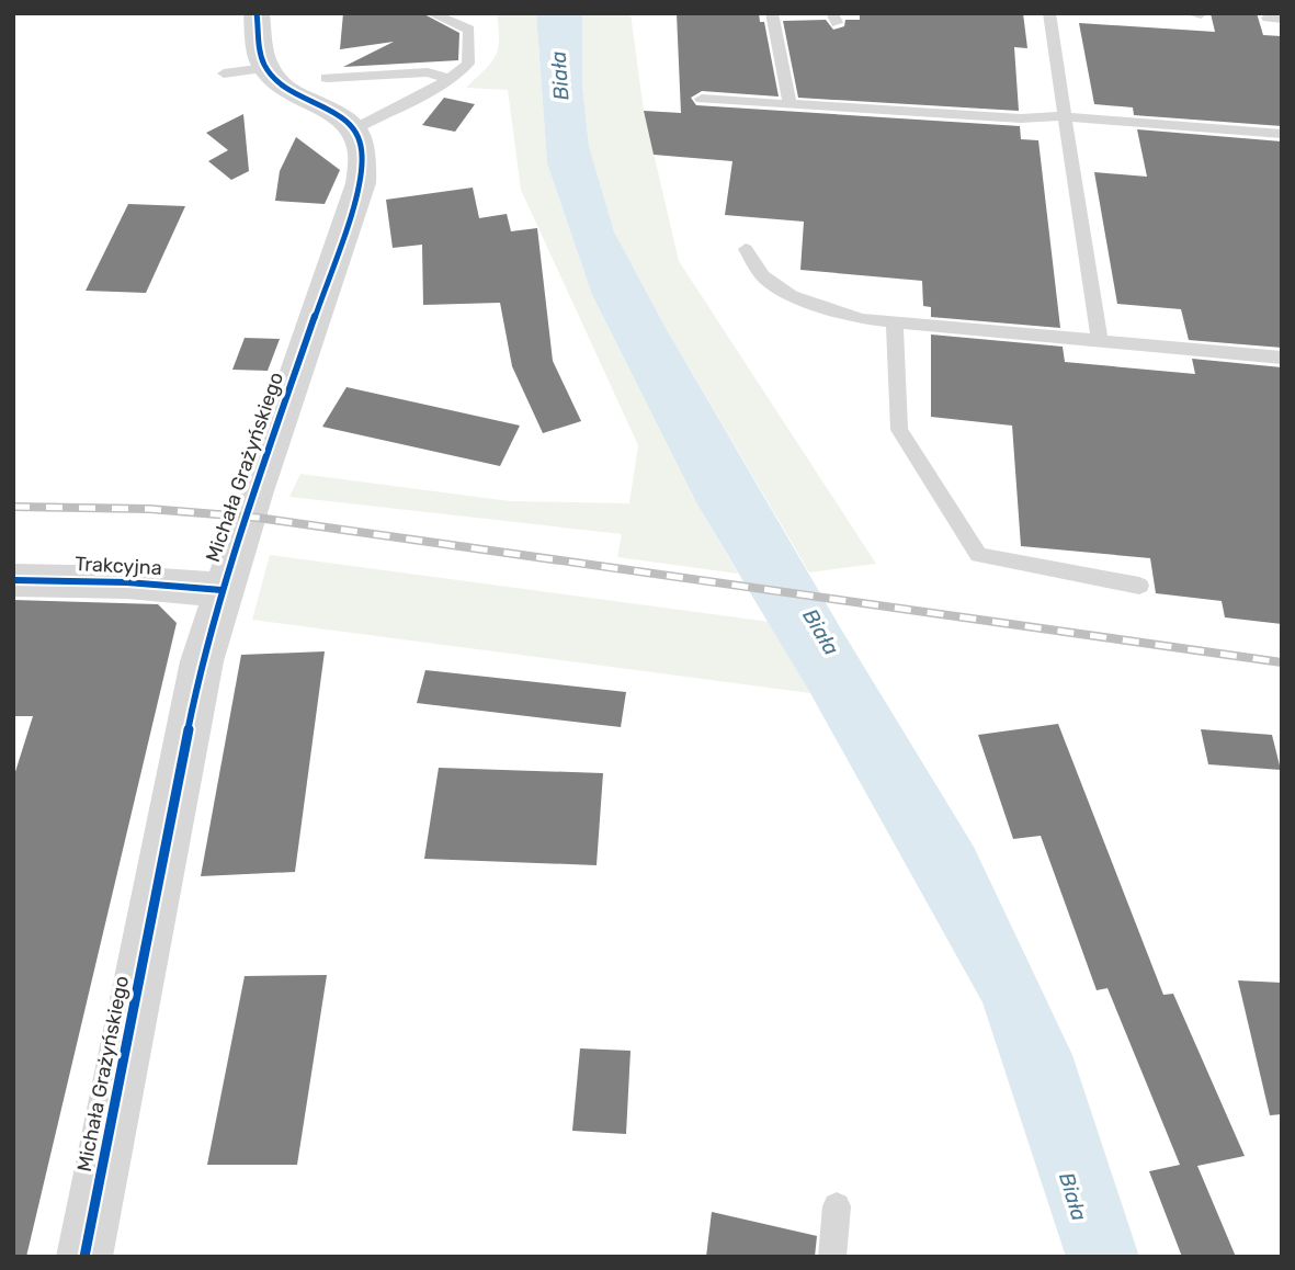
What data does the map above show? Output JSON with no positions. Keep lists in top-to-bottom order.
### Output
{
  "streets": {
    "street": ["Michała Grażyńskiego", "Trakcyjna"]
  },
  "crossings": [
    ["Michała Grażyńskiego", "Trakcyjna"]
  ],
  "water": ["Biała"]
}
